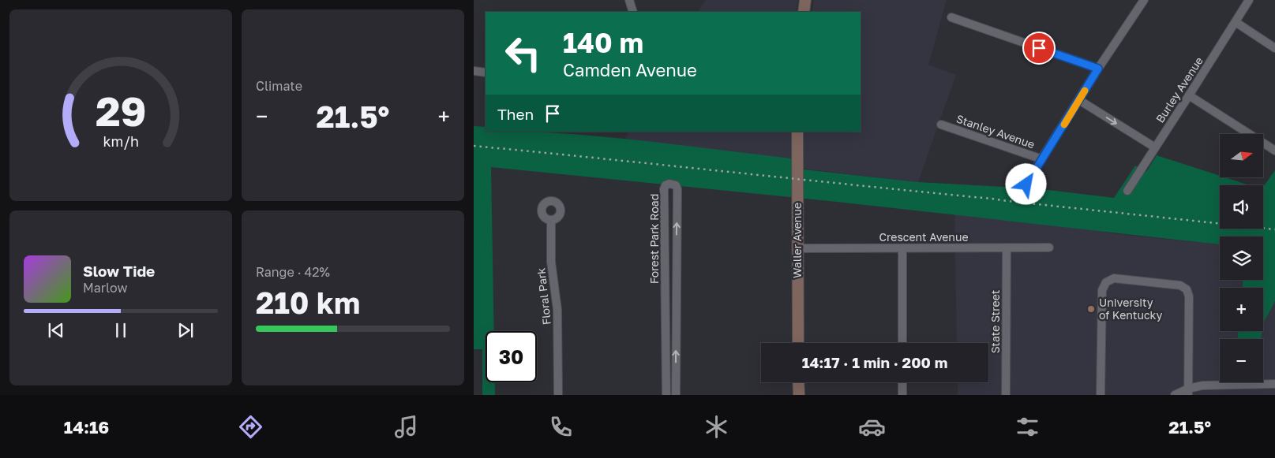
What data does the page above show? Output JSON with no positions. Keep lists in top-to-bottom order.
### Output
{
  "streets": {
    "main road": ["Waller Avenue"],
    "street": [
      "Burley Avenue",
      "Stanley Avenue",
      "Crescent Avenue",
      "Forest Park Road",
      "Floral Park",
      "State Street"
    ]
  },
  "crossings": [
    ["Crescent Avenue", "Waller Avenue"],
    ["Crescent Avenue", "State Street"]
  ],
  "places": ["University of Kentucky"],
  "north": "right",
  "page": {
    "tile": [
      "Climate",
      ["Range · 42%", "210 km"]
    ],
    "turn": ["140 m", "Camden Avenue"],
    "then": "Then",
    "heat": ["−", "21.5°", "+"],
    "map_buttons": ["+", "−"],
    "song": ["Slow Tide", "Marlow"],
    "limit": "30",
    "trip": "14:17 · 1 min · 200 m",
    "tabs": ["14:16", "21.5°"],
    "gauge": ["29", "km/h"]
  }
}
